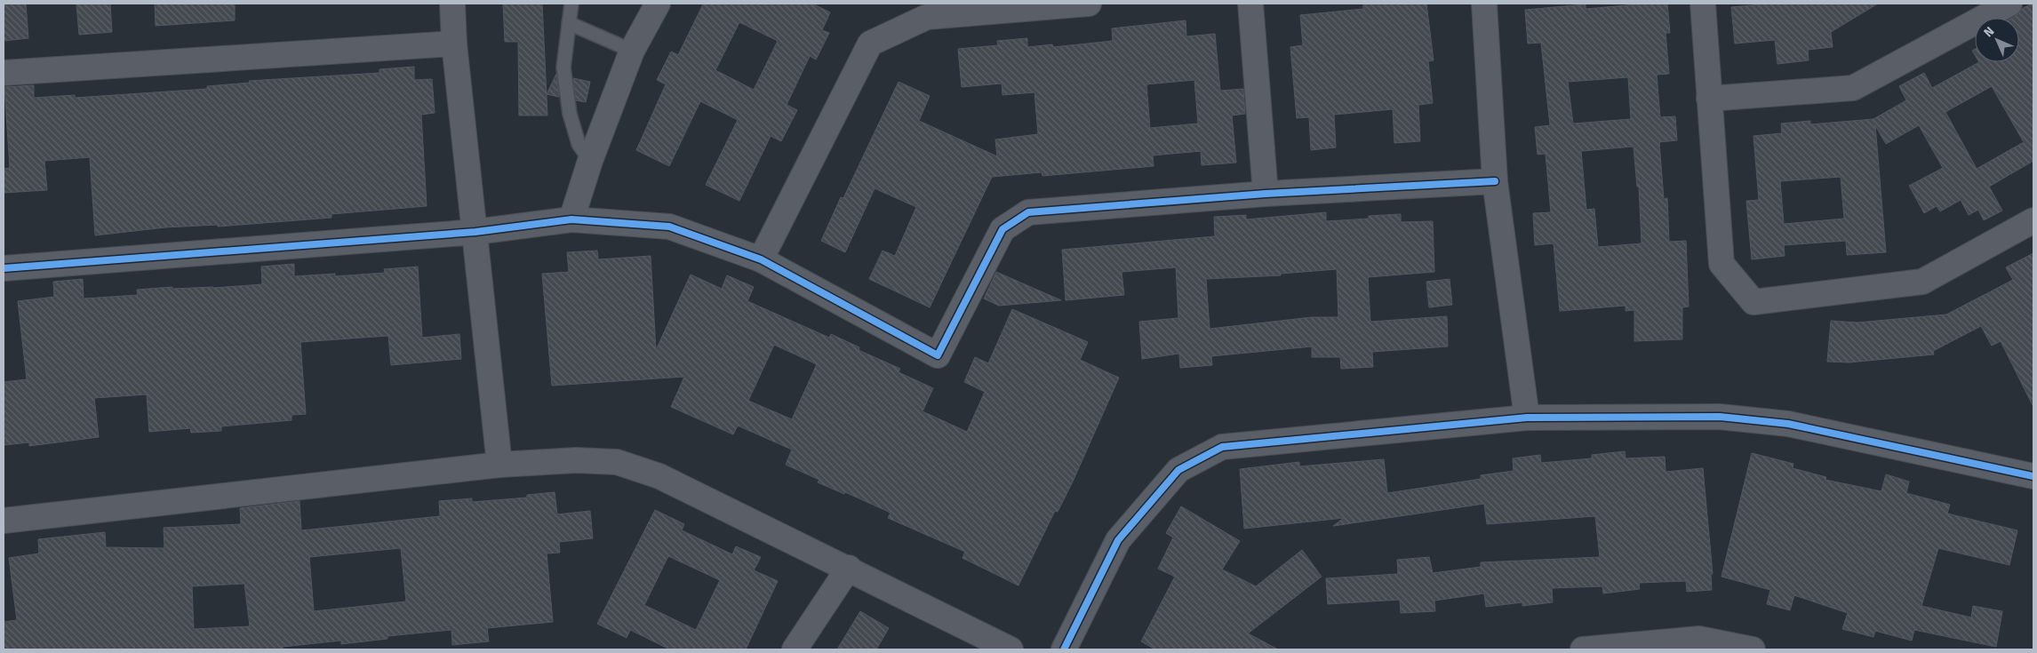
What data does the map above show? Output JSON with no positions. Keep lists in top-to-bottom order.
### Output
{
  "north": "top left"
}
